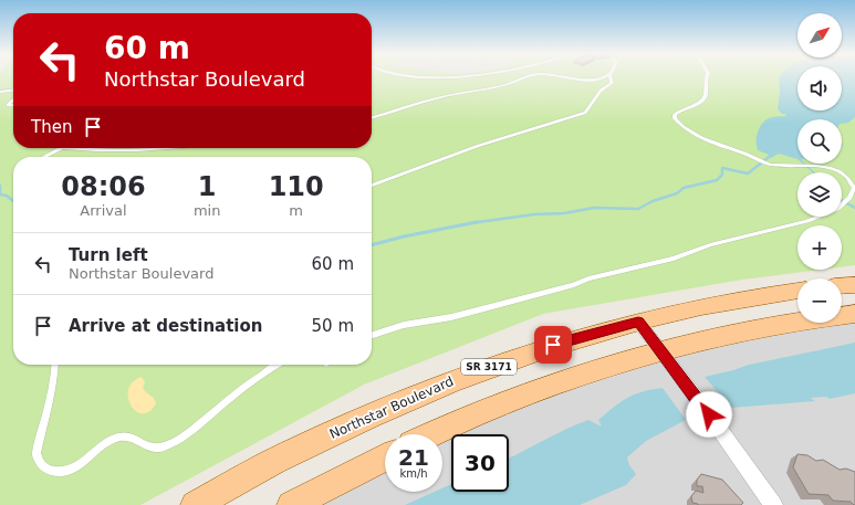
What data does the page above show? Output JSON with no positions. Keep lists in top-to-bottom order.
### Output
{
  "streets": {
    "main road": ["SR 3171", "Northstar Boulevard"]
  },
  "north": "top right",
  "page": {
    "map_buttons": ["+", "−"],
    "turn": ["60 m", "Northstar Boulevard"],
    "then": "Then",
    "eta": [
      "08:06",
      "Arrival",
      "1",
      "min",
      "110",
      "m"
    ],
    "list": [
      {
        "name": "Turn left",
        "note": "Northstar Boulevard",
        "value": "60 m"
      },
      {
        "name": "Arrive at destination",
        "value": "50 m"
      }
    ],
    "speed": "21 km/h",
    "limit": "30"
  }
}
